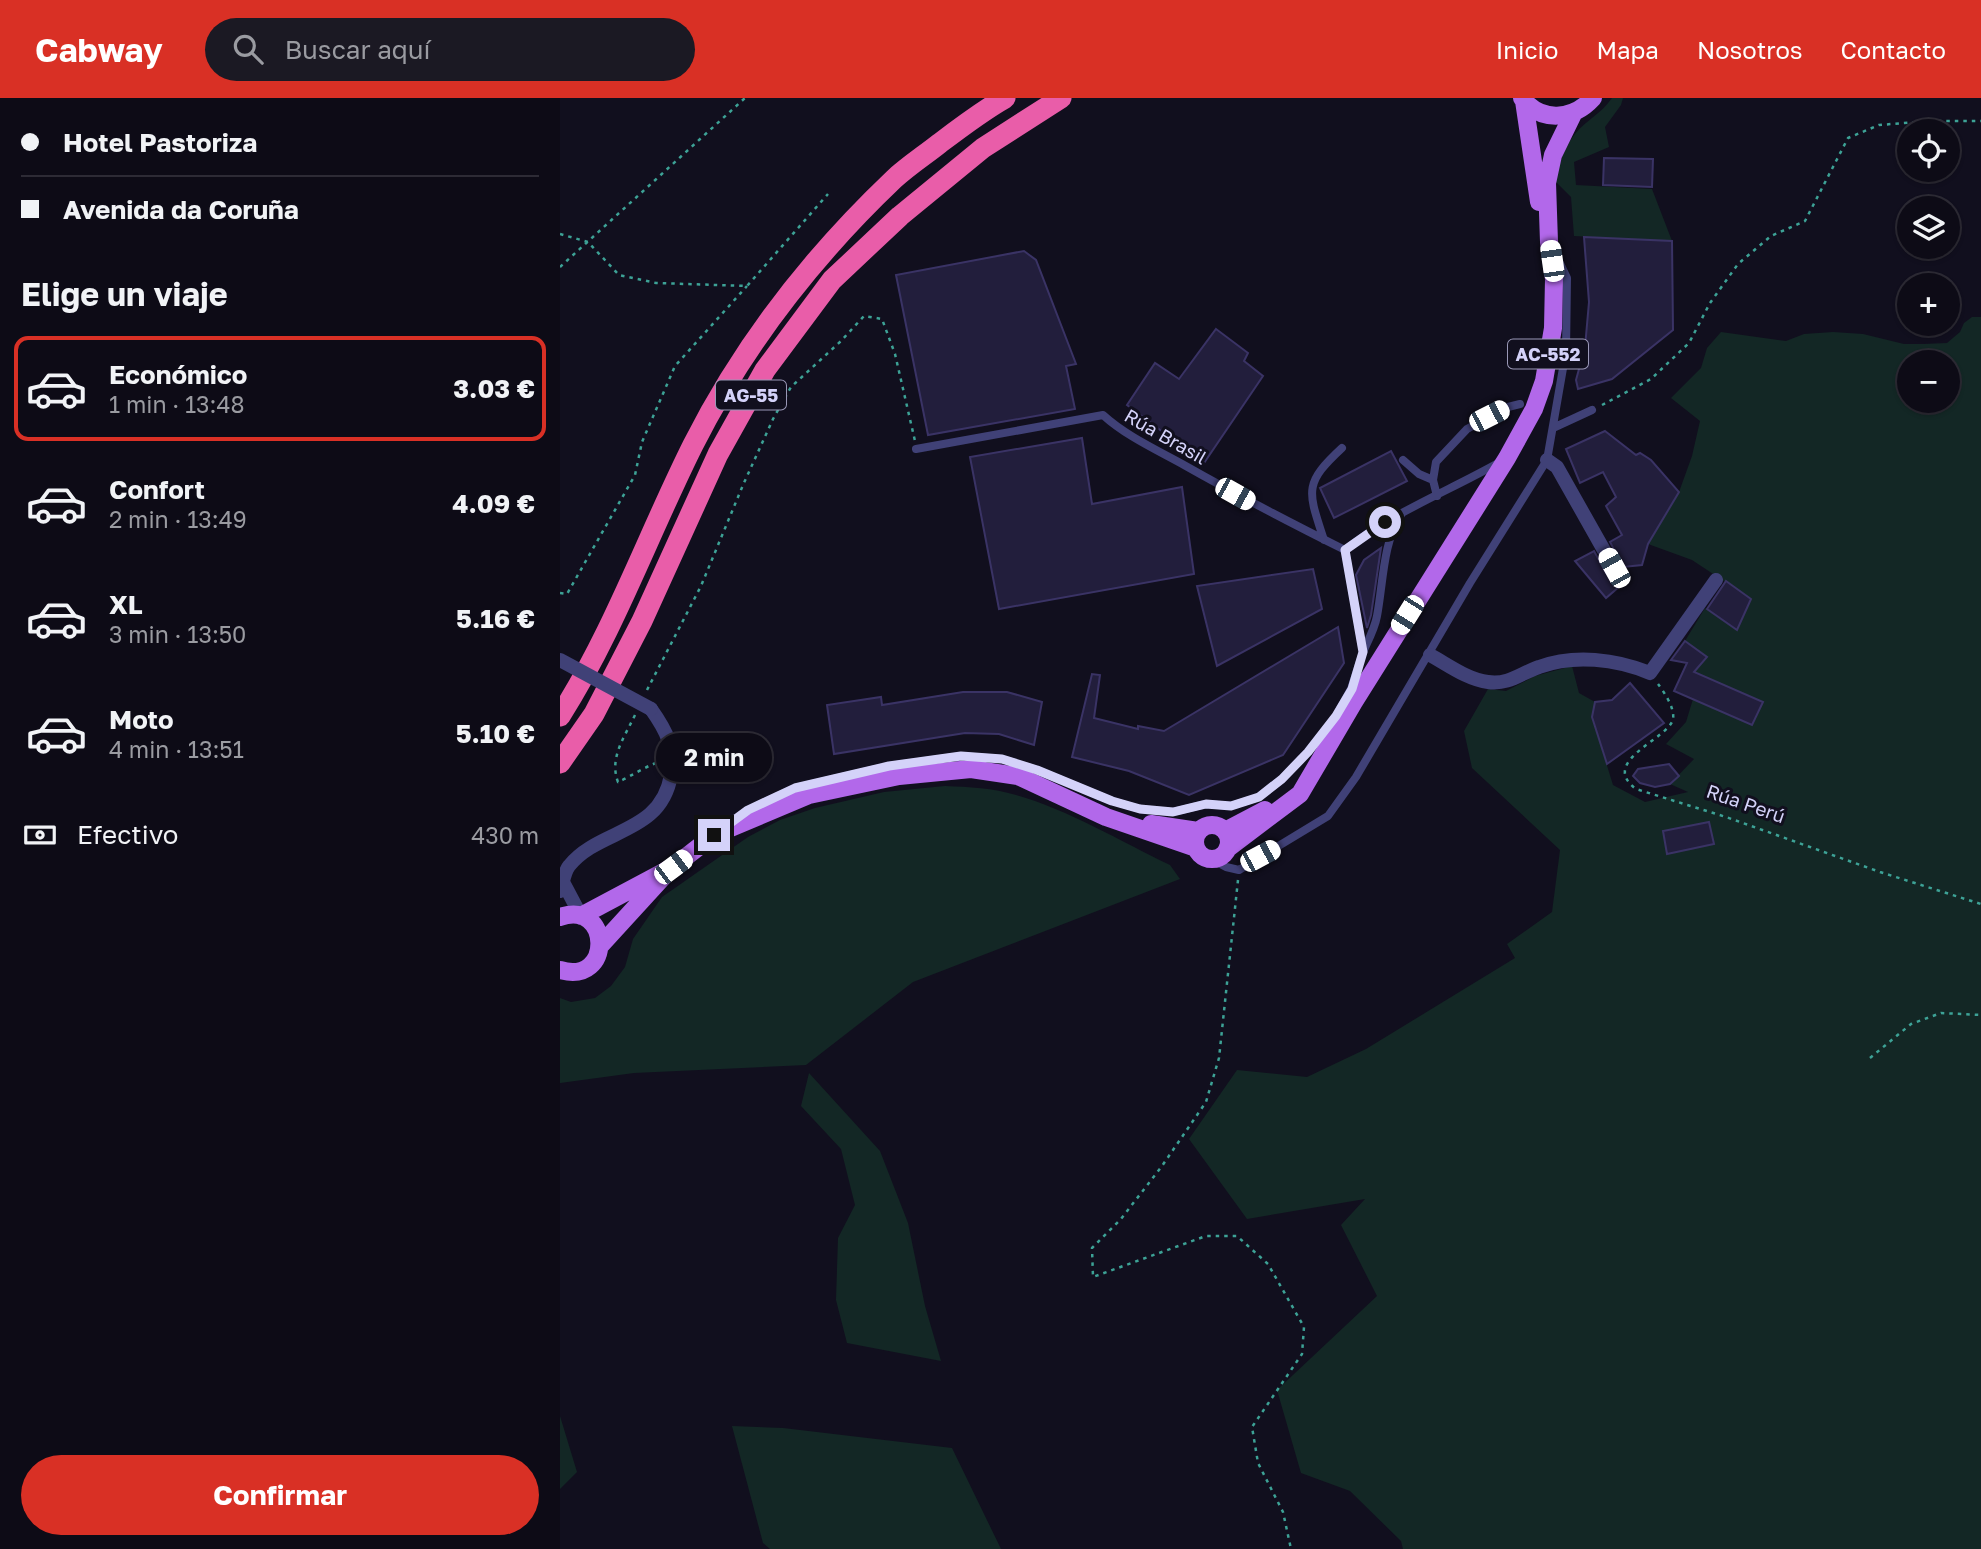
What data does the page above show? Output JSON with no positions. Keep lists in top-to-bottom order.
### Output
{
  "streets": {
    "highway": ["AG-55"],
    "main road": ["AC-552"],
    "lane": ["Rúa Brasil"],
    "path": ["Rúa Perú"]
  },
  "page": {
    "header": "Cabway",
    "search": "Buscar aquí",
    "nav": [
      "Inicio",
      "Mapa",
      "Nosotros",
      "Contacto"
    ],
    "banner": ["Hotel Pastoriza", "Avenida da Coruña"],
    "map_buttons": ["+", "−"],
    "heading": "Elige un viaje",
    "list": [
      {
        "name": "Económico",
        "note": "1 min · 13:48",
        "value": "3.03 €"
      },
      {
        "name": "Confort",
        "note": "2 min · 13:49",
        "value": "4.09 €"
      },
      {
        "name": "XL",
        "note": "3 min · 13:50",
        "value": "5.16 €"
      },
      {
        "name": "Moto",
        "note": "4 min · 13:51",
        "value": "5.10 €"
      }
    ],
    "bubble": "2 min",
    "pay": ["Efectivo", "430 m"],
    "buttons": "Confirmar"
  }
}
